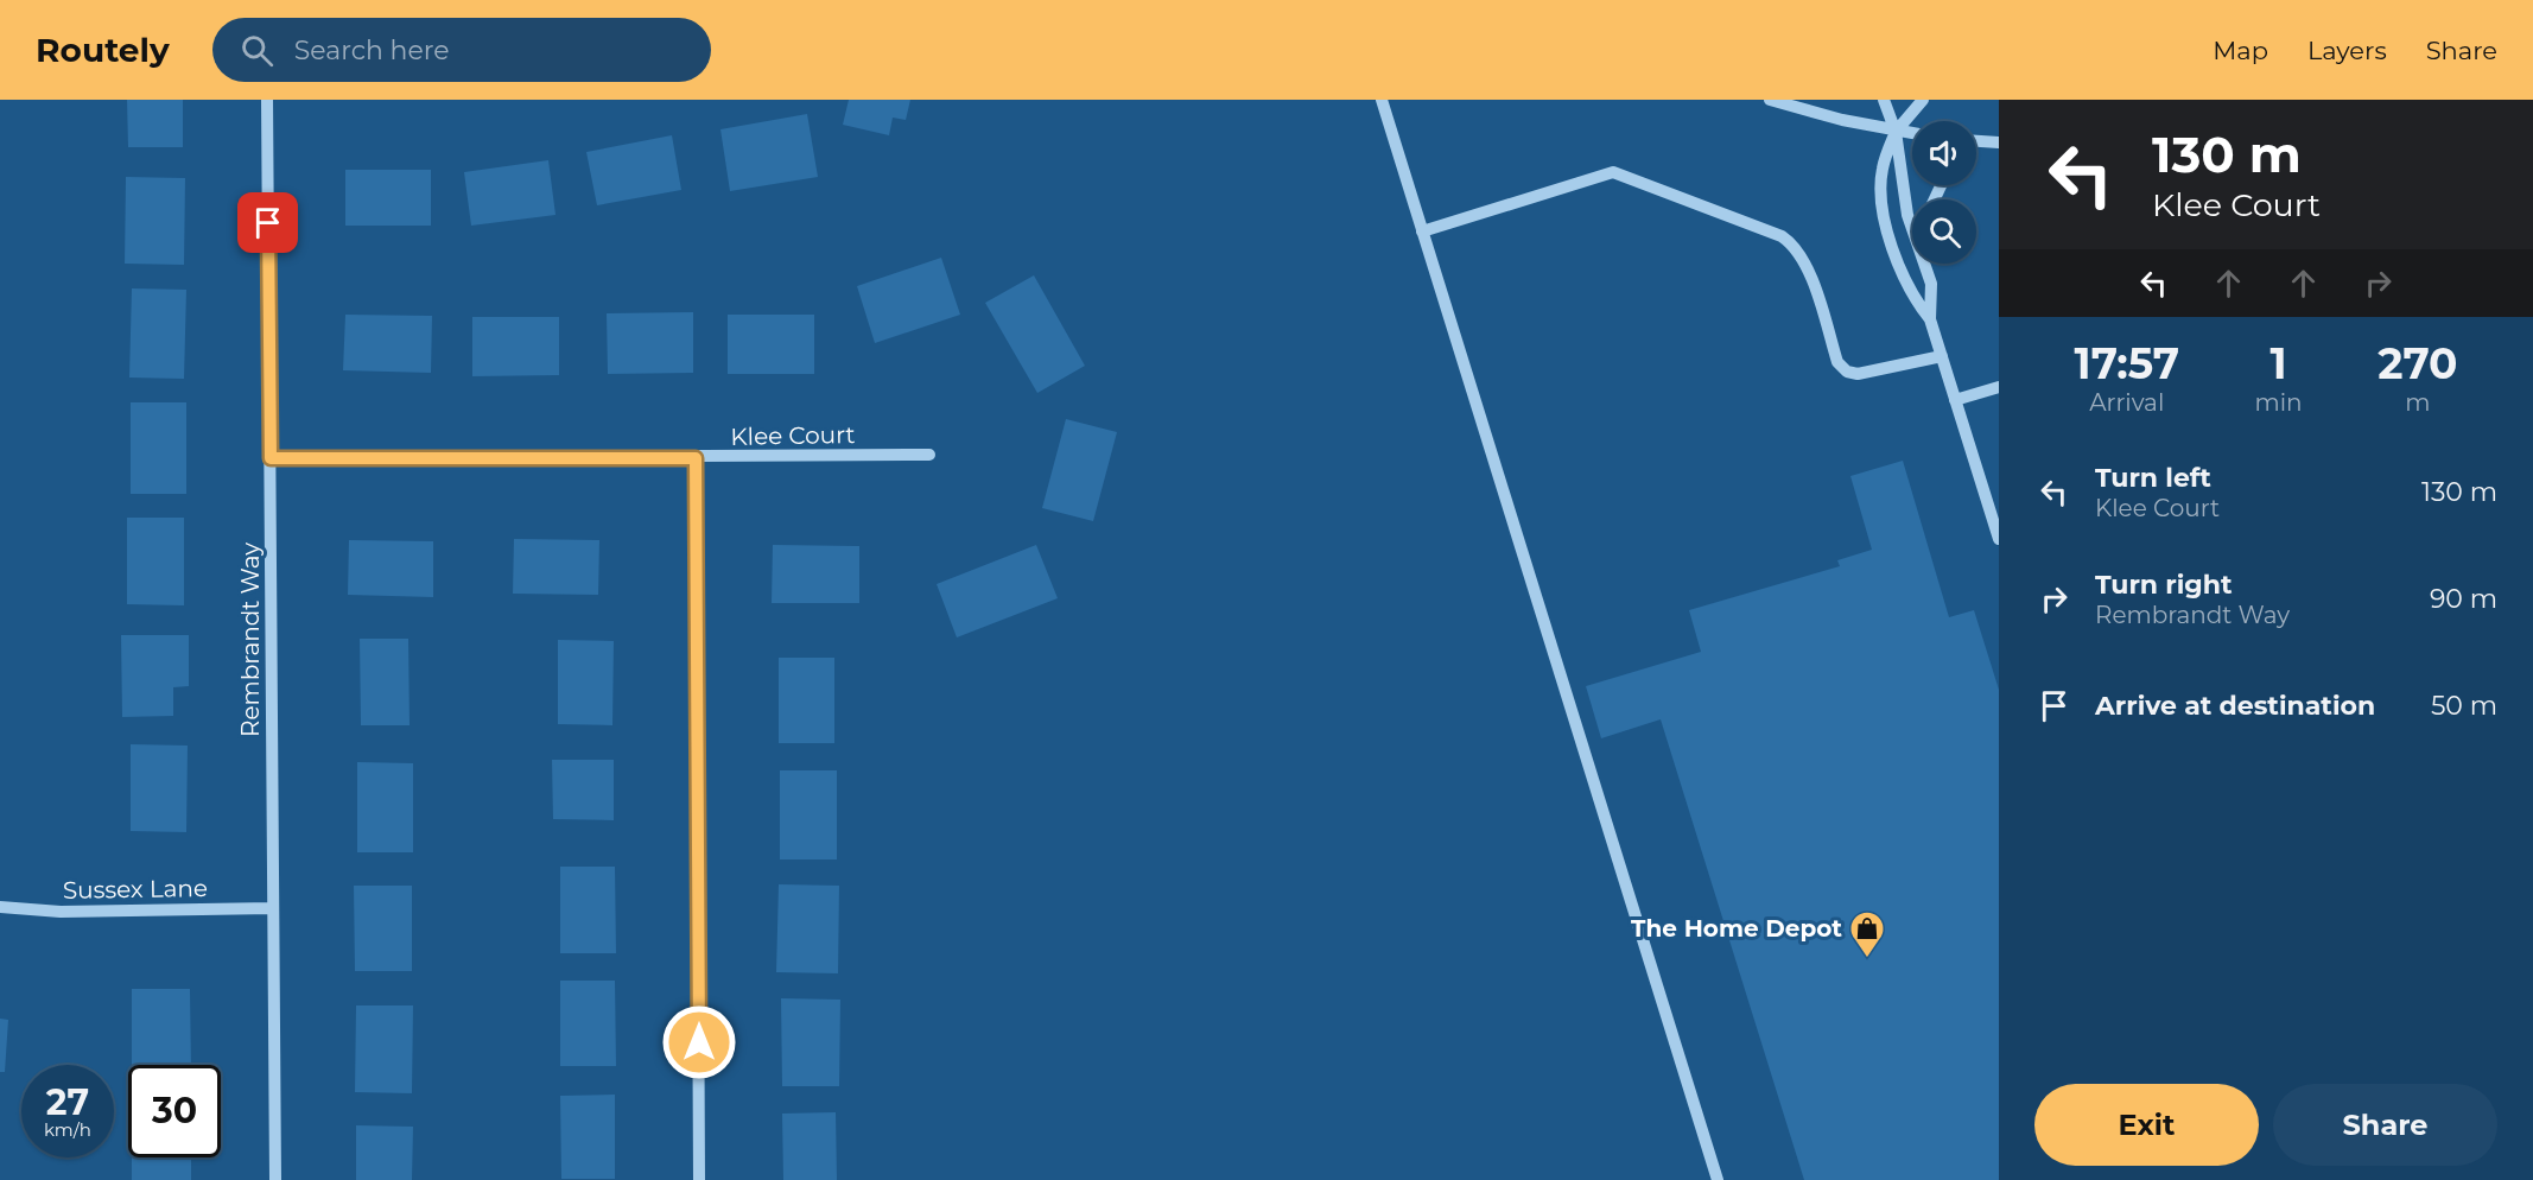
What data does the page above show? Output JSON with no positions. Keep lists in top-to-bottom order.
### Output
{
  "streets": {
    "street": ["Klee Court", "Rembrandt Way", "Sussex Lane"]
  },
  "crossings": [
    ["Klee Court", "Rembrandt Way"],
    ["Rembrandt Way", "Sussex Lane"]
  ],
  "places": {
    "shop": ["The Home Depot"]
  },
  "page": {
    "header": "Routely",
    "search": "Search here",
    "nav": ["Map", "Layers", "Share"],
    "turn": ["130 m", "Klee Court"],
    "eta": [
      "17:57",
      "Arrival",
      "1",
      "min",
      "270",
      "m"
    ],
    "list": [
      {
        "name": "Turn left",
        "note": "Klee Court",
        "value": "130 m"
      },
      {
        "name": "Turn right",
        "note": "Rembrandt Way",
        "value": "90 m"
      },
      {
        "name": "Arrive at destination",
        "value": "50 m"
      }
    ],
    "speed": "27 km/h",
    "limit": "30",
    "buttons": ["Exit", "Share"]
  }
}
